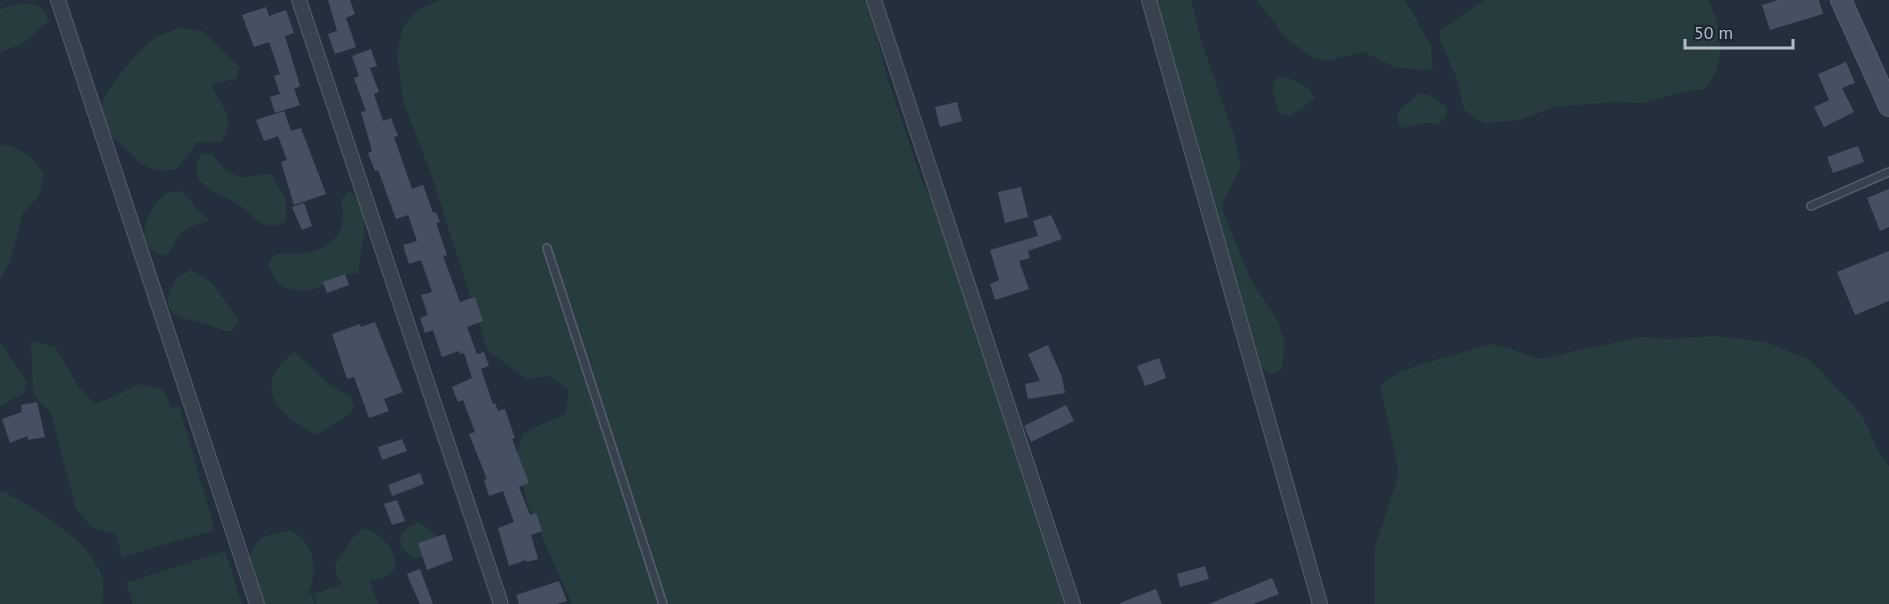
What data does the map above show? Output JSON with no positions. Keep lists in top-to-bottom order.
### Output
{
  "scale_bar": "50 m"
}
